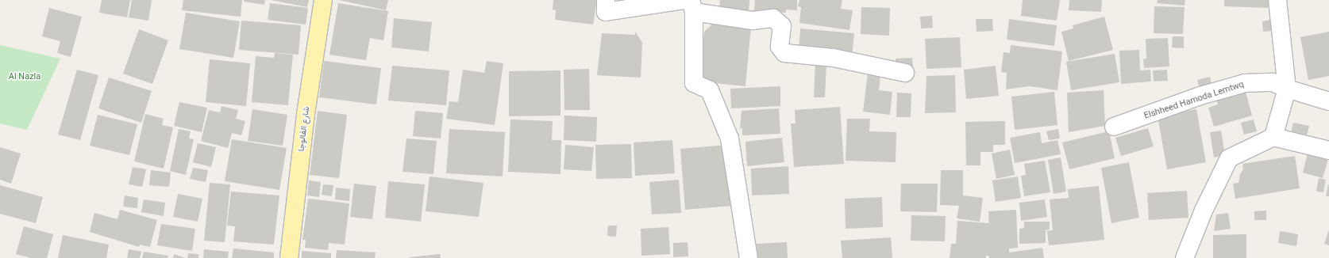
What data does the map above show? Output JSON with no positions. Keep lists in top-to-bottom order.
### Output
{
  "streets": {
    "main road": ["شارع الفالوجا"],
    "street": ["Elshheed Hamoda Lemtwq"]
  },
  "parks": ["Al Nazla"]
}
